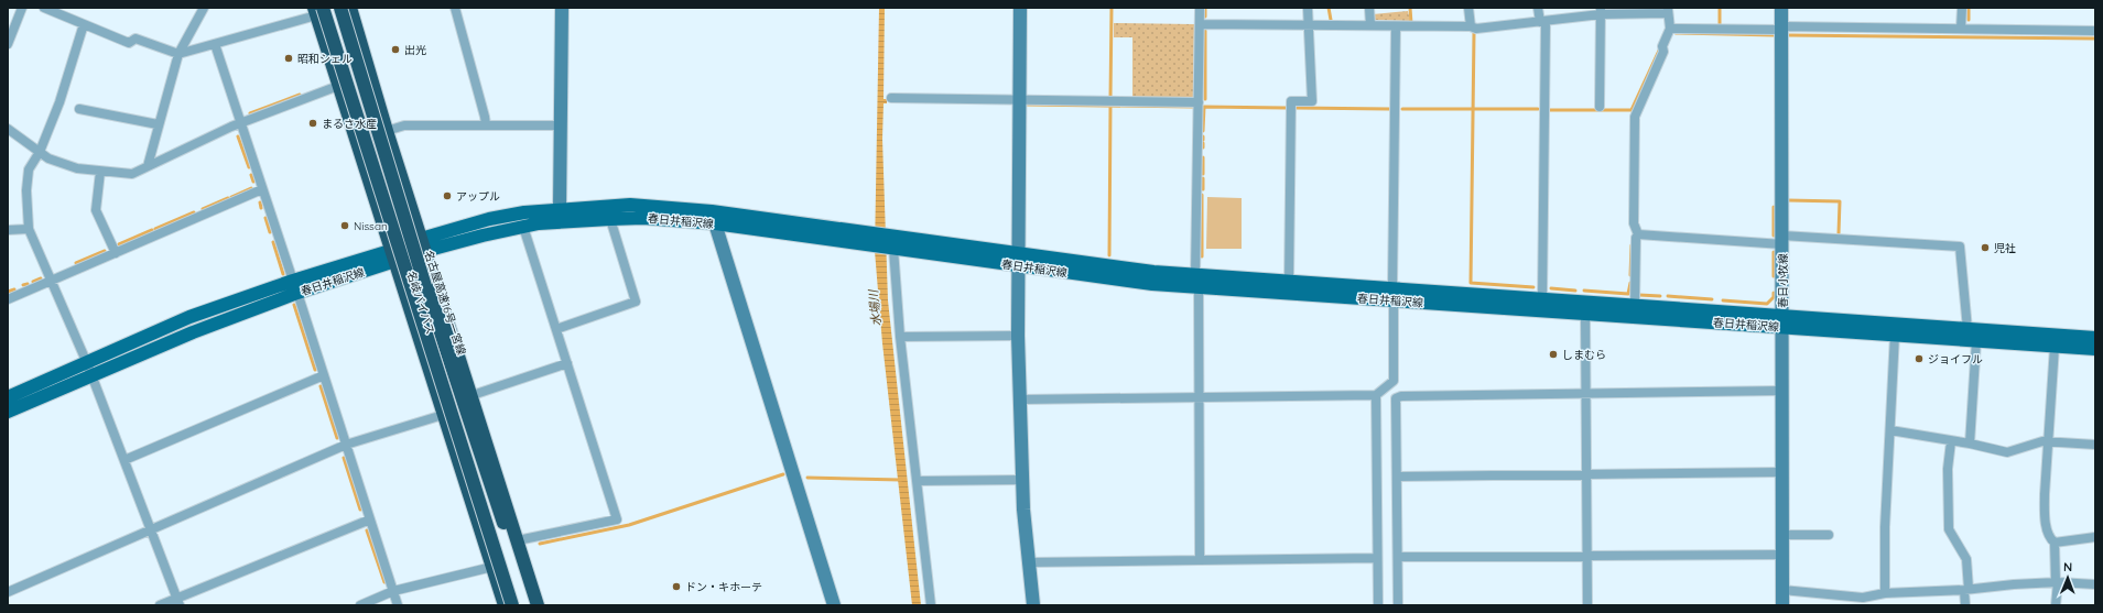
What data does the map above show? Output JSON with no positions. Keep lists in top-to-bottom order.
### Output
{
  "streets": {
    "highway": ["名岐バイパス", "名古屋高速16号一宮線"],
    "main road": ["春日井稲沢線"],
    "street": ["春日小牧線"]
  },
  "crossings": [
    ["春日井稲沢線", "春日小牧線"],
    ["春日井稲沢線", "名岐バイパス"],
    ["名岐バイパス", "名古屋高速16号一宮線"]
  ],
  "water": ["水場川"],
  "places": [
    "出光",
    "昭和シェル",
    "まるさ水産",
    "アップル",
    "Nissan",
    "児社",
    "しまむら",
    "ジョイフル",
    "ドン・キホーテ"
  ],
  "north": "top"
}
